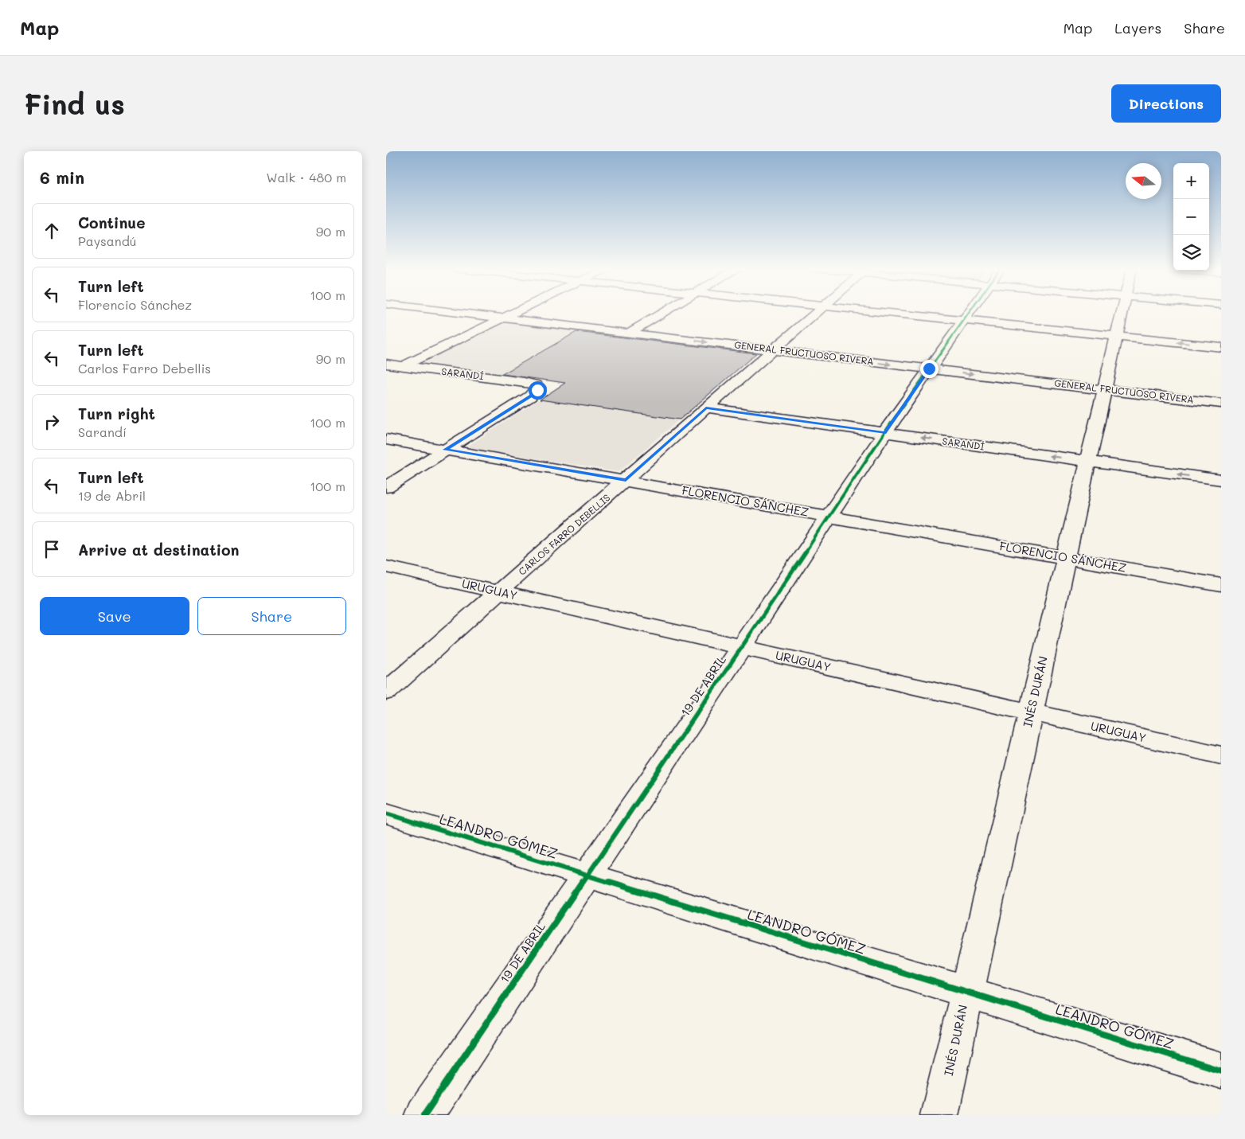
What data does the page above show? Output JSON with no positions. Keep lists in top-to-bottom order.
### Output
{
  "streets": {
    "street": [
      "GENERAL FRUCTUOSO RIVERA",
      "SARANDÍ",
      "FLORENCIO SÁNCHEZ",
      "CARLOS FARRO DEBELLIS",
      "URUGUAY",
      "19 DE ABRIL",
      "INÉS DURÁN",
      "LEANDRO GÓMEZ"
    ]
  },
  "crossings": [
    ["GENERAL FRUCTUOSO RIVERA", "CARLOS FARRO DEBELLIS"],
    ["GENERAL FRUCTUOSO RIVERA", "19 DE ABRIL"],
    ["GENERAL FRUCTUOSO RIVERA", "INÉS DURÁN"],
    ["SARANDÍ", "FLORENCIO SÁNCHEZ"],
    ["SARANDÍ", "CARLOS FARRO DEBELLIS"],
    ["SARANDÍ", "19 DE ABRIL"],
    ["SARANDÍ", "INÉS DURÁN"],
    ["FLORENCIO SÁNCHEZ", "CARLOS FARRO DEBELLIS"],
    ["FLORENCIO SÁNCHEZ", "19 DE ABRIL"],
    ["FLORENCIO SÁNCHEZ", "INÉS DURÁN"],
    ["CARLOS FARRO DEBELLIS", "URUGUAY"],
    ["URUGUAY", "19 DE ABRIL"],
    ["URUGUAY", "INÉS DURÁN"],
    ["19 DE ABRIL", "LEANDRO GÓMEZ"],
    ["INÉS DURÁN", "LEANDRO GÓMEZ"]
  ],
  "north": "left",
  "page": {
    "header": "Map",
    "nav": ["Map", "Layers", "Share"],
    "buttons": [
      "Directions",
      ["Save", "Share"]
    ],
    "title": "Find us",
    "heading": ["6 min", "Walk · 480 m"],
    "map_buttons": ["+", "−"],
    "list": [
      ["Continue", "Paysandú", "90 m"],
      ["Turn left", "Florencio Sánchez", "100 m"],
      ["Turn left", "Carlos Farro Debellis", "90 m"],
      ["Turn right", "Sarandí", "100 m"],
      ["Turn left", "19 de Abril", "100 m"],
      "Arrive at destination"
    ]
  }
}
